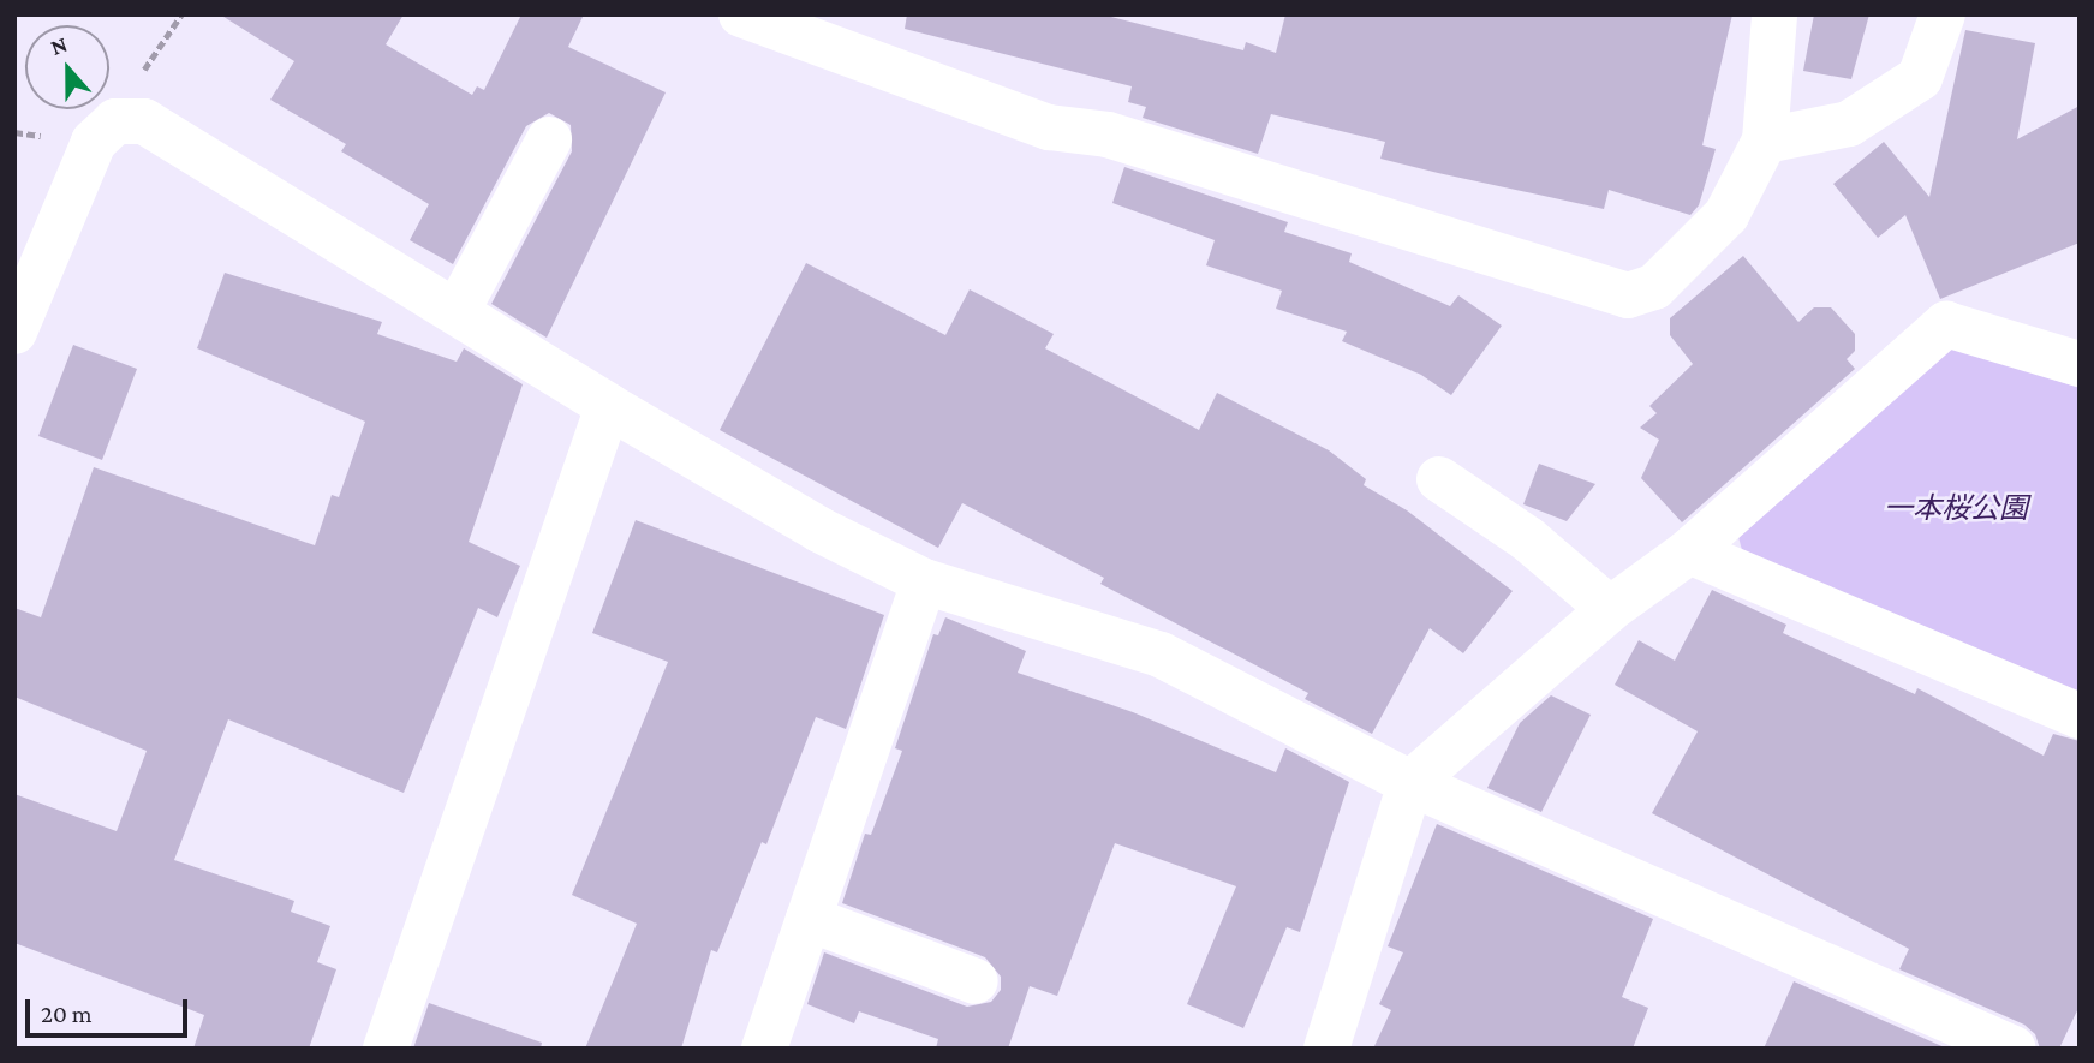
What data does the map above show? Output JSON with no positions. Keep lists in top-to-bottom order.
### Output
{
  "parks": ["一本桜公園"],
  "scale_bar": "20 m",
  "north": "top"
}
